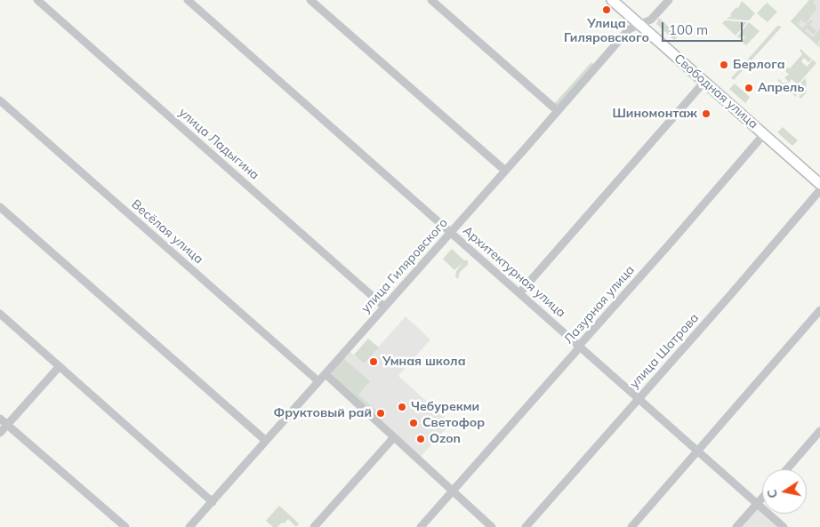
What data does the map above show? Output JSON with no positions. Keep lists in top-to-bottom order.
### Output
{
  "streets": {
    "main road": ["Свободная улица"],
    "street": [
      "улица Ладыгина",
      "Весёлая улица",
      "улица Гиляровского",
      "Архитектурная улица",
      "Лазурная улица",
      "улица Шатрова"
    ]
  },
  "crossings": [
    ["Свободная улица", "улица Гиляровского"],
    ["Свободная улица", "Лазурная улица"],
    ["улица Ладыгина", "улица Гиляровского"],
    ["Весёлая улица", "улица Гиляровского"],
    ["улица Гиляровского", "Архитектурная улица"],
    ["Архитектурная улица", "Лазурная улица"],
    ["Архитектурная улица", "улица Шатрова"]
  ],
  "places": [
    "Улица Гиляровского",
    "Берлога",
    "Апрель",
    "Шиномонтаж",
    "Умная школа",
    "Чебурекми",
    "Фруктовый рай",
    "Светофор",
    "Ozon"
  ],
  "scale_bar": "100 m",
  "north": "left"
}
